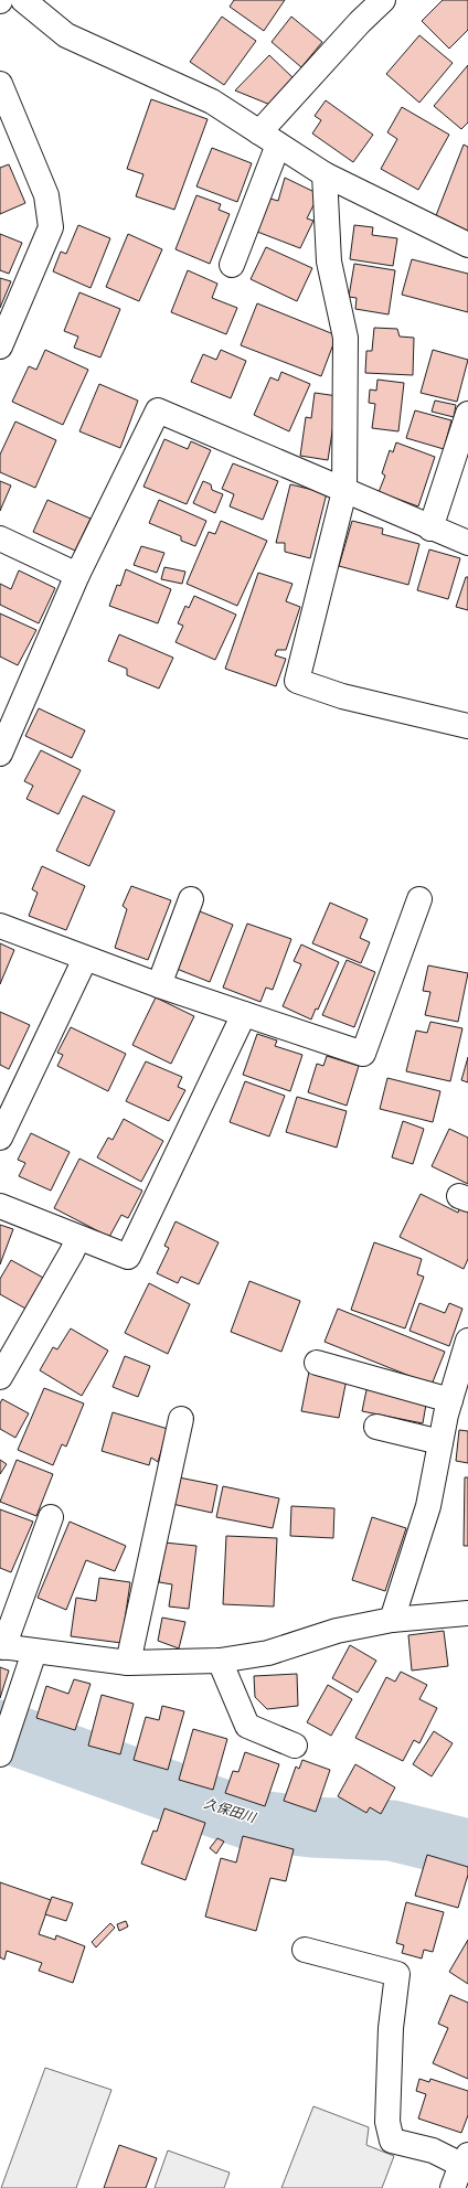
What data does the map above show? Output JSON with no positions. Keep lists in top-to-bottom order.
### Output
{
  "water": ["久保田川"]
}
